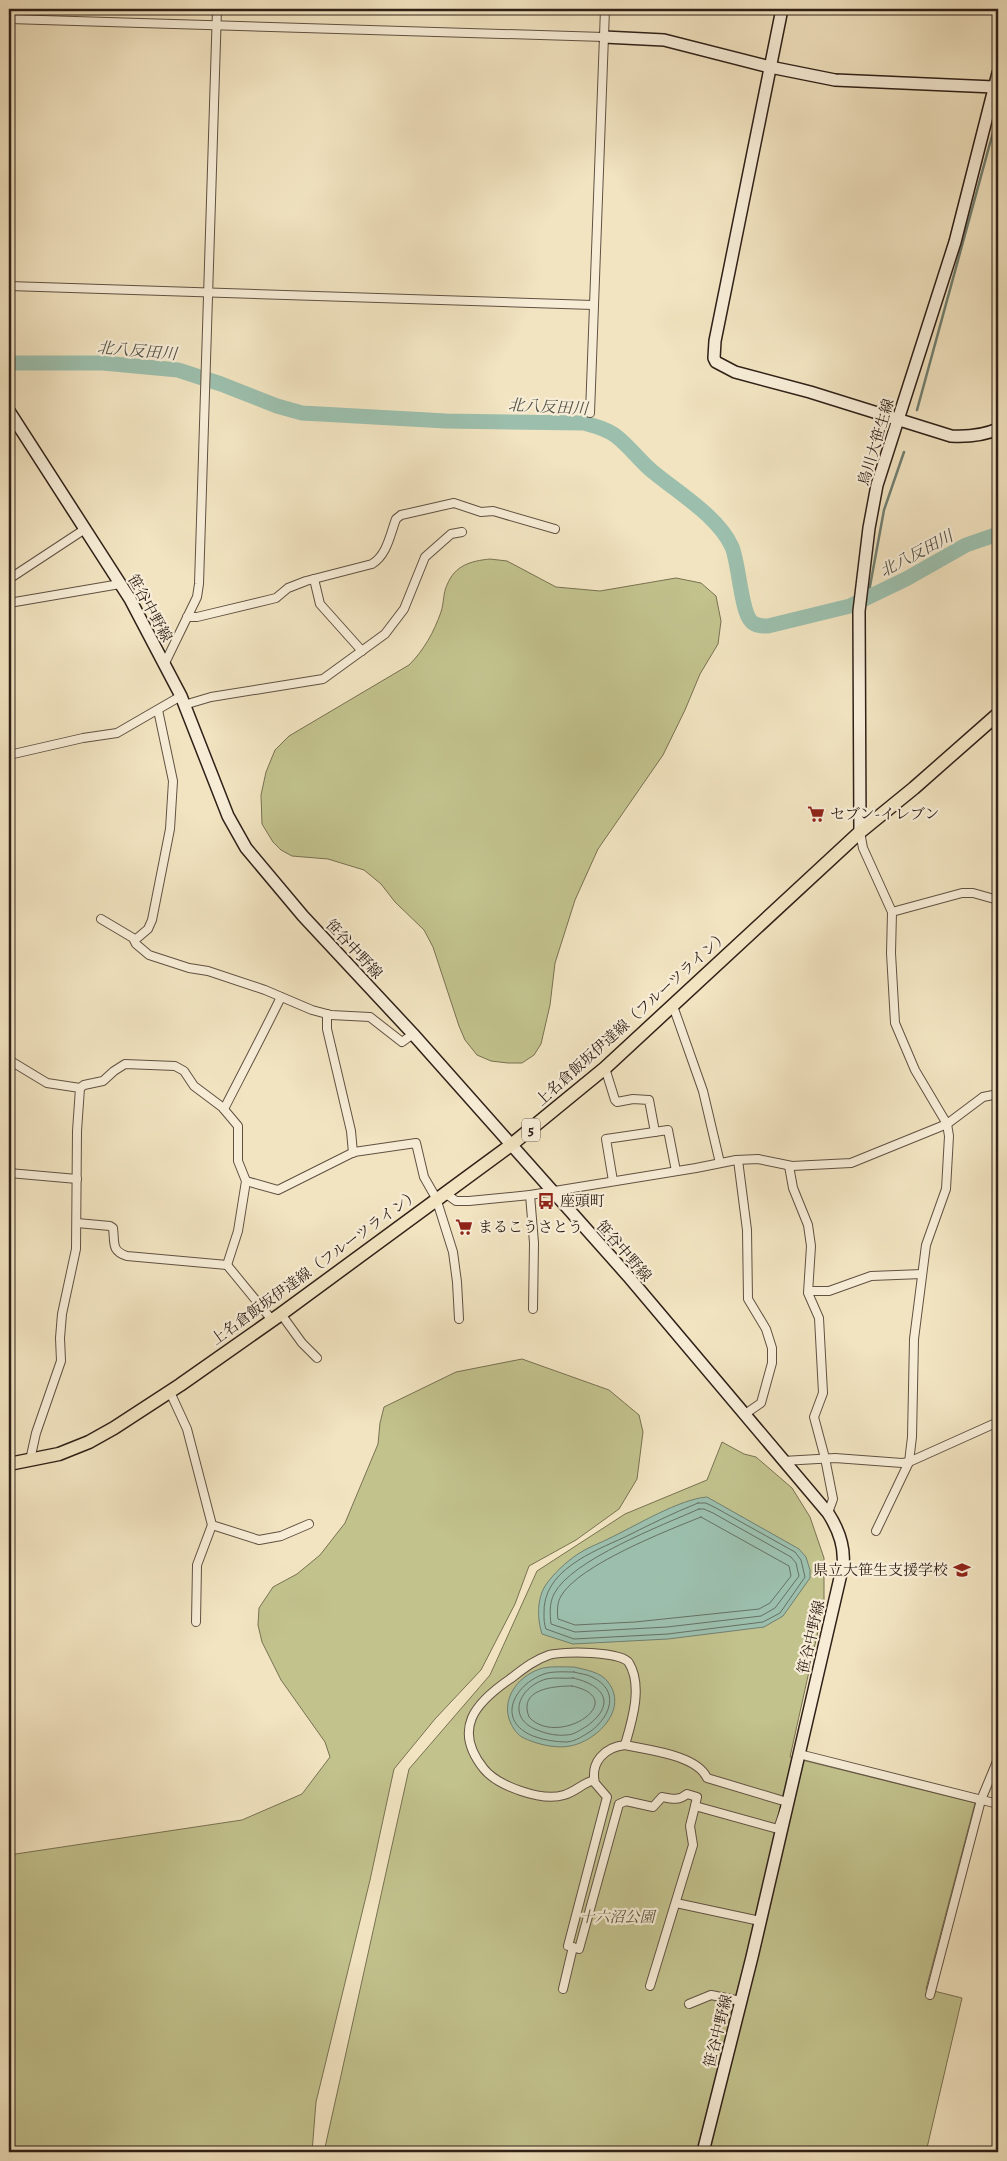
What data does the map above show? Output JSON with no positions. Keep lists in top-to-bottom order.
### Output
{
  "streets": {
    "main road": ["上名倉飯坂伊達線（フルーツライン）", "5"],
    "street": ["鳥川大笹生線", "笹谷中野線"]
  },
  "crossings": [
    ["鳥川大笹生線", "上名倉飯坂伊達線（フルーツライン）"],
    ["笹谷中野線", "上名倉飯坂伊達線（フルーツライン）"]
  ],
  "water": ["北八反田川"],
  "parks": ["十六沼公園"],
  "places": {
    "supermarket": ["セブン-イレブン", "まるこうさとう"],
    "bus stop": ["座頭町"],
    "school or university": ["県立大笹生支援学校"]
  }
}
